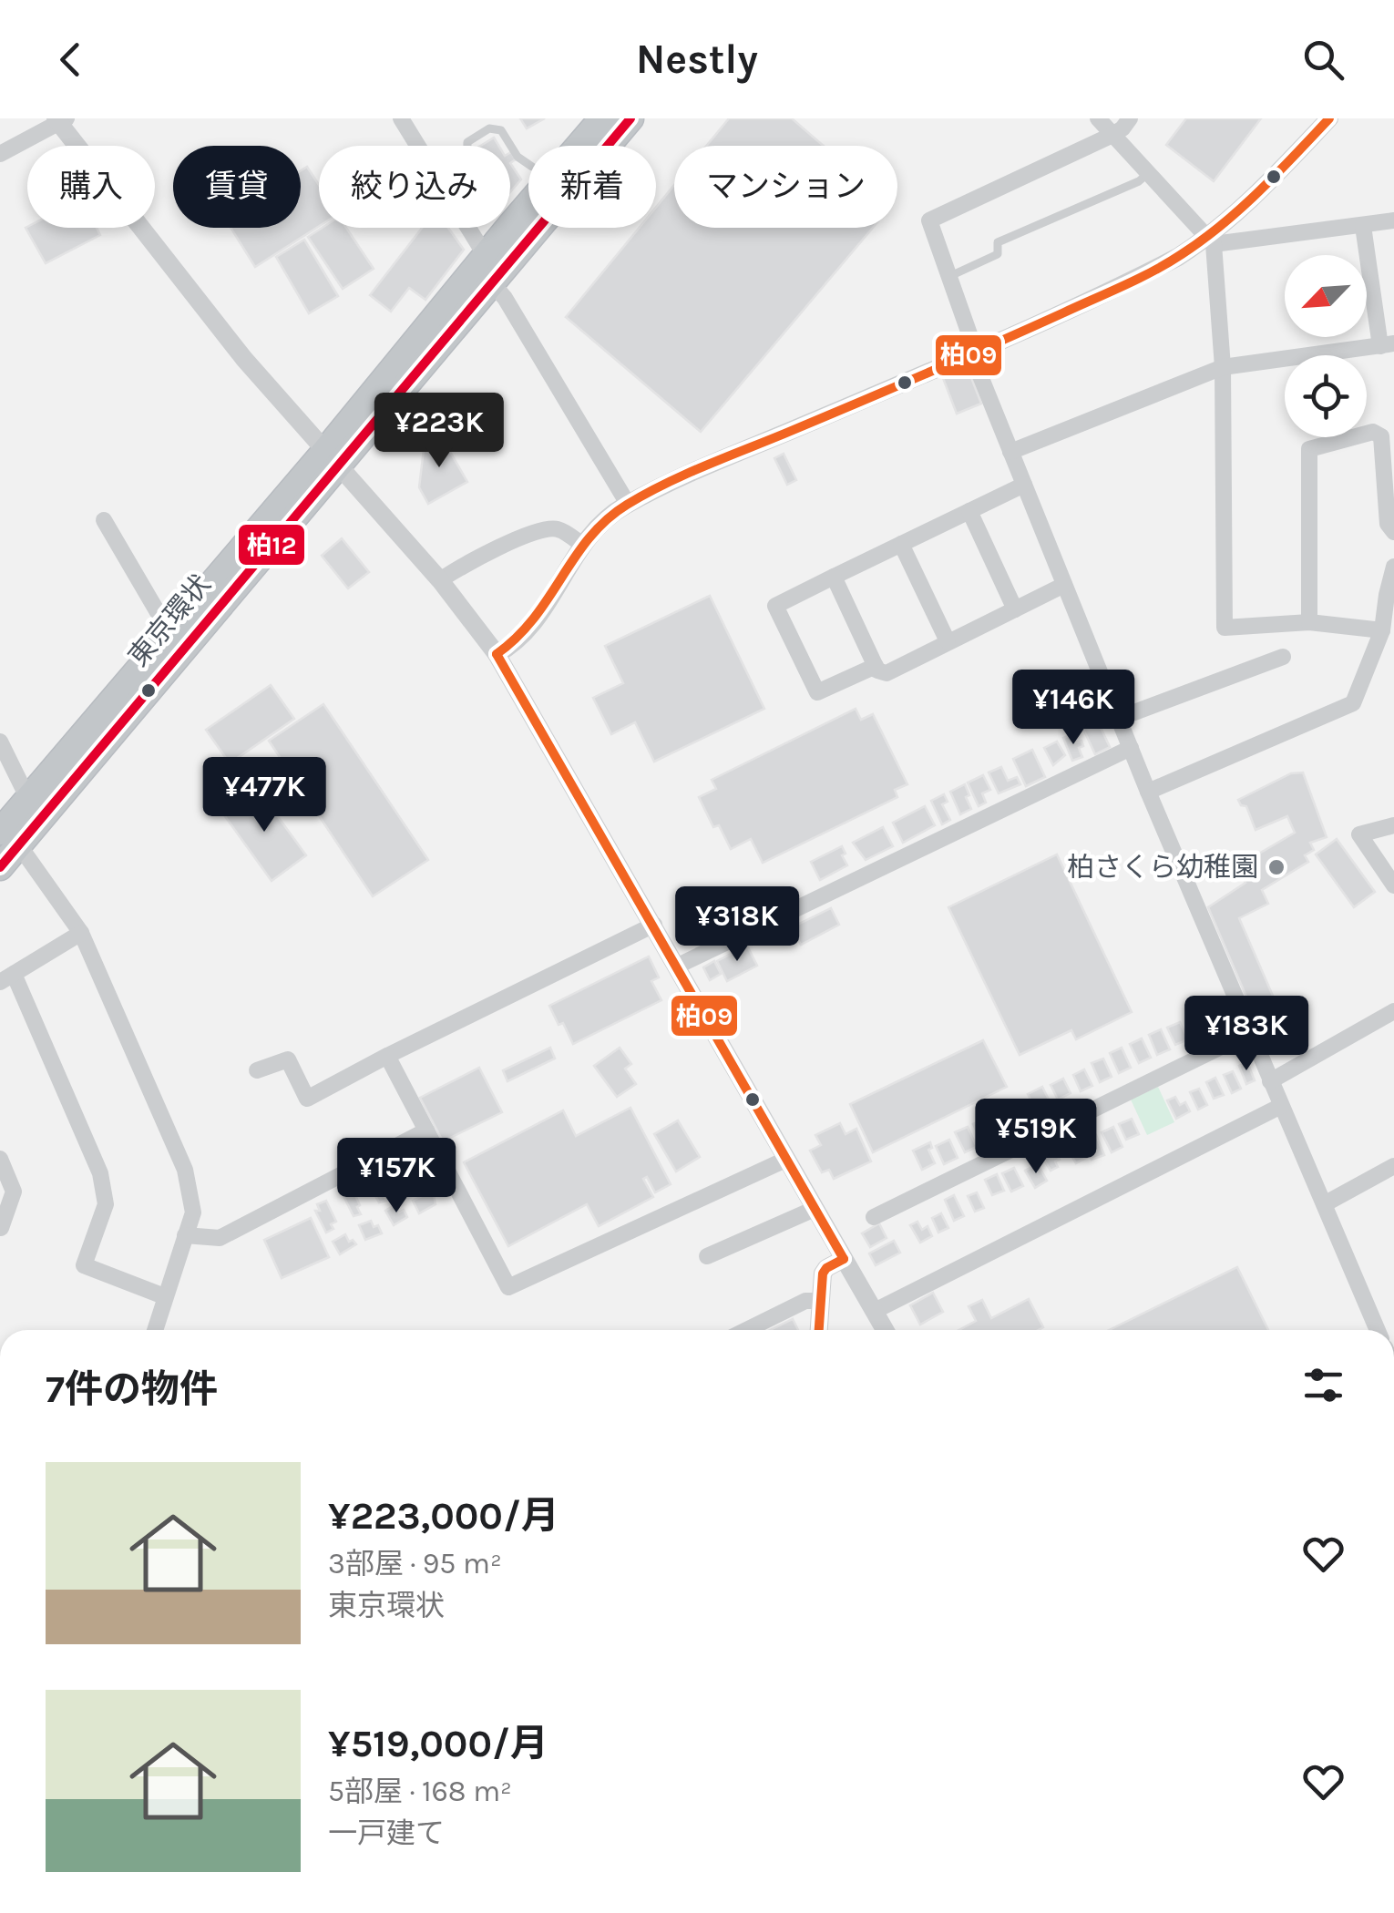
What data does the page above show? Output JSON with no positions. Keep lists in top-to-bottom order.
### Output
{
  "streets": {
    "highway": ["東京環状"]
  },
  "places": ["柏さくら幼稚園"],
  "lines": ["transit line 柏09", "transit line 柏12"],
  "north": "bottom left",
  "page": {
    "header": "Nestly",
    "chip": [
      "購入",
      "賃貸",
      "絞り込み",
      "新着",
      "マンション"
    ],
    "price": [
      "¥223K",
      "¥146K",
      "¥477K",
      "¥318K",
      "¥183K",
      "¥519K",
      "¥157K"
    ],
    "heading": "7件の物件",
    "list": [
      {
        "name": "¥223,000/月",
        "note": "3部屋 · 95 m² · 東京環状"
      },
      {
        "name": "¥519,000/月",
        "note": "5部屋 · 168 m² · 一戸建て"
      }
    ]
  }
}
